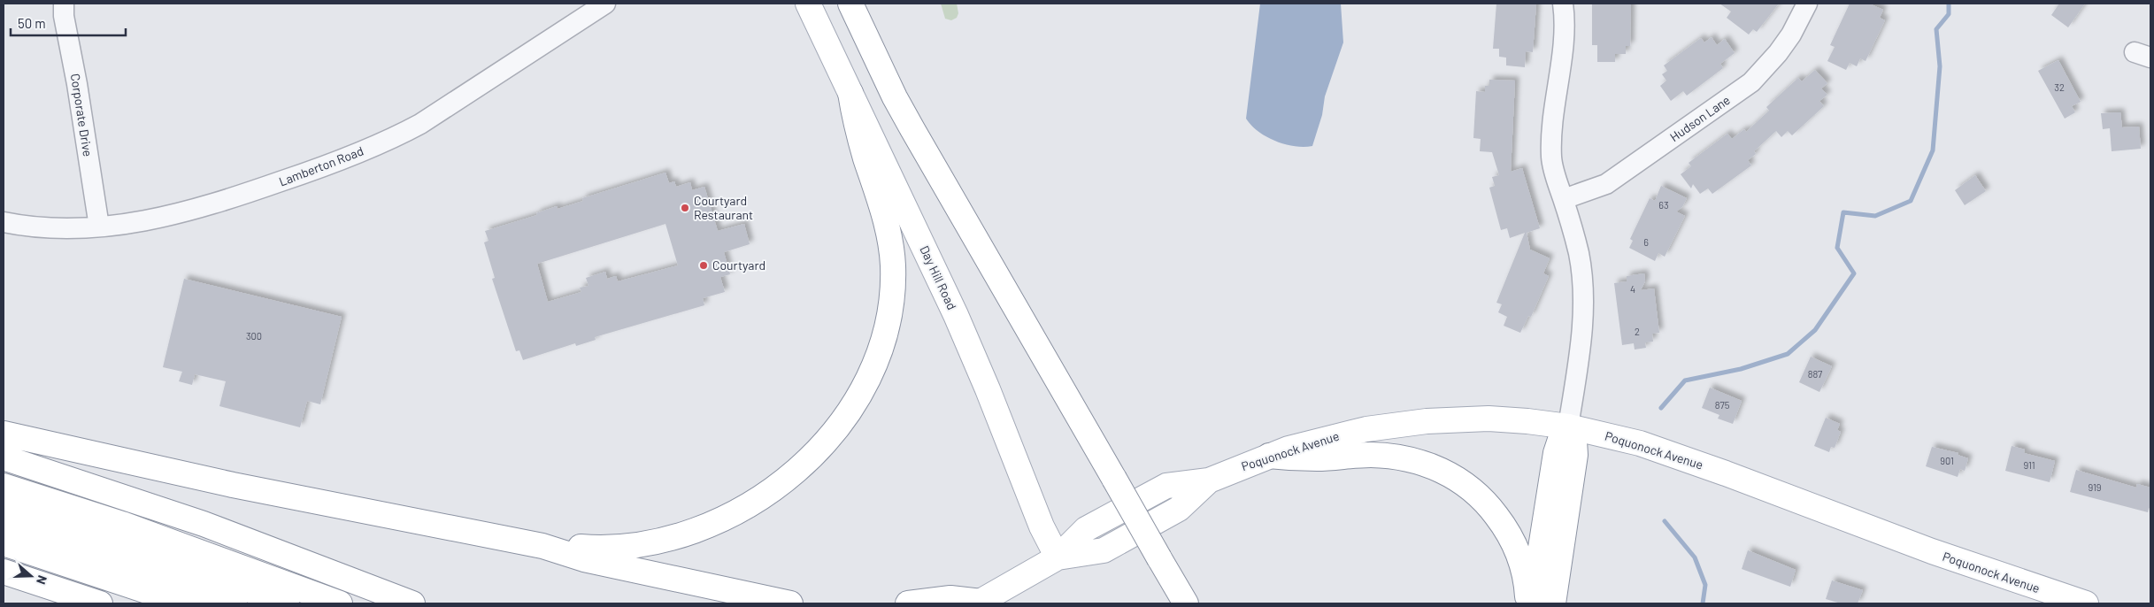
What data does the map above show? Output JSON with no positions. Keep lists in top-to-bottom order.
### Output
{
  "streets": {
    "main road": ["Day Hill Road", "Poquonock Avenue"],
    "street": ["Corporate Drive", "Hudson Lane", "Lamberton Road"]
  },
  "crossings": [
    ["Corporate Drive", "Lamberton Road"],
    ["Day Hill Road", "Poquonock Avenue"]
  ],
  "places": ["Courtyard Restaurant", "Courtyard"],
  "house_numbers": [
    "32",
    "63",
    "6",
    "4",
    "2",
    "300",
    "887",
    "875",
    "901",
    "911",
    "919"
  ],
  "scale_bar": "50 m",
  "north": "right"
}
